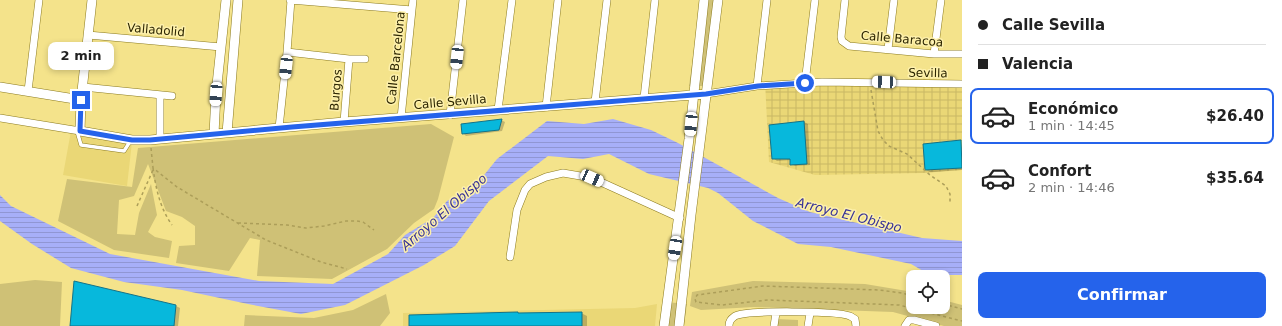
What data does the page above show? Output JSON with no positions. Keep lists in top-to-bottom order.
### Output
{
  "streets": {
    "street": [
      "Valladolid",
      "Calle Baracoa",
      "Calle Barcelona",
      "Sevilla",
      "Burgos",
      "Calle Sevilla"
    ]
  },
  "crossings": [
    ["Calle Barcelona", "Calle Sevilla"],
    ["Sevilla", "Calle Sevilla"],
    ["Burgos", "Calle Sevilla"]
  ],
  "water": ["Arroyo El Obispo"],
  "page": {
    "banner": ["Calle Sevilla", "Valencia"],
    "bubble": "2 min",
    "list": [
      {
        "name": "Económico",
        "note": "1 min · 14:45",
        "value": "$26.40"
      },
      {
        "name": "Confort",
        "note": "2 min · 14:46",
        "value": "$35.64"
      }
    ],
    "buttons": "Confirmar"
  }
}
